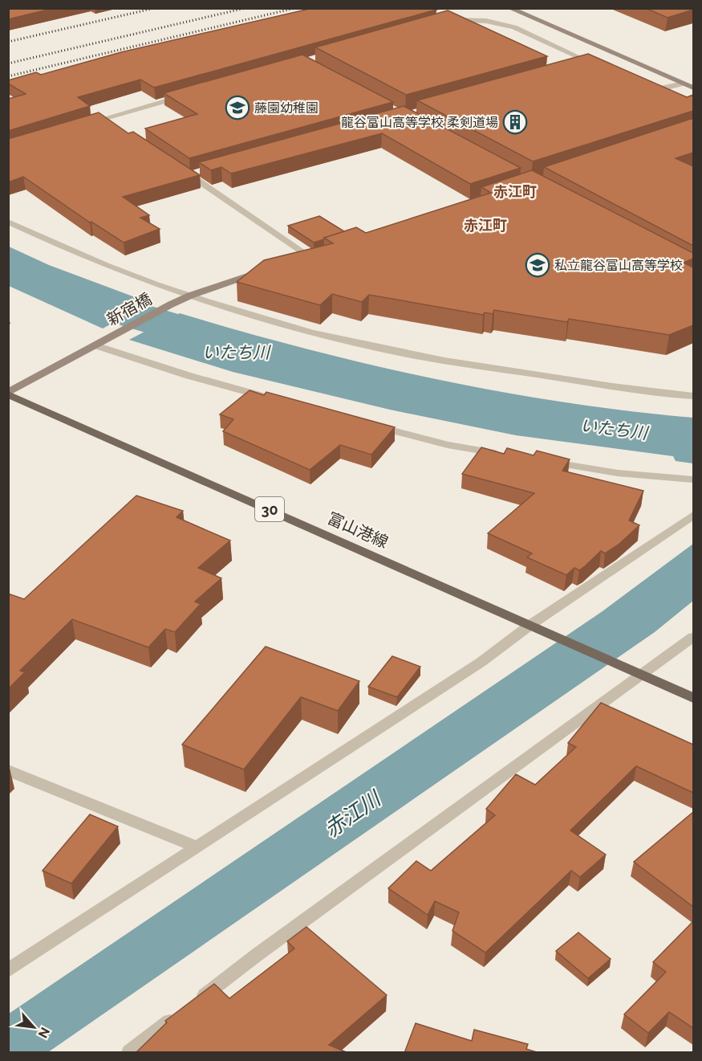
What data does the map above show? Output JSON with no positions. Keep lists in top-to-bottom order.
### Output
{
  "streets": {
    "main road": ["30", "富山港線"],
    "street": ["新宿橋"]
  },
  "crossings": [
    ["新宿橋", "富山港線"]
  ],
  "districts": ["赤江町", "赤江町"],
  "water": ["いたち川", "赤江川"],
  "places": {
    "school or university": ["藤園幼稚園", "私立龍谷富山高等学校"],
    "building": ["龍谷富山高等学校 柔剣道場"]
  },
  "north": "bottom right"
}
